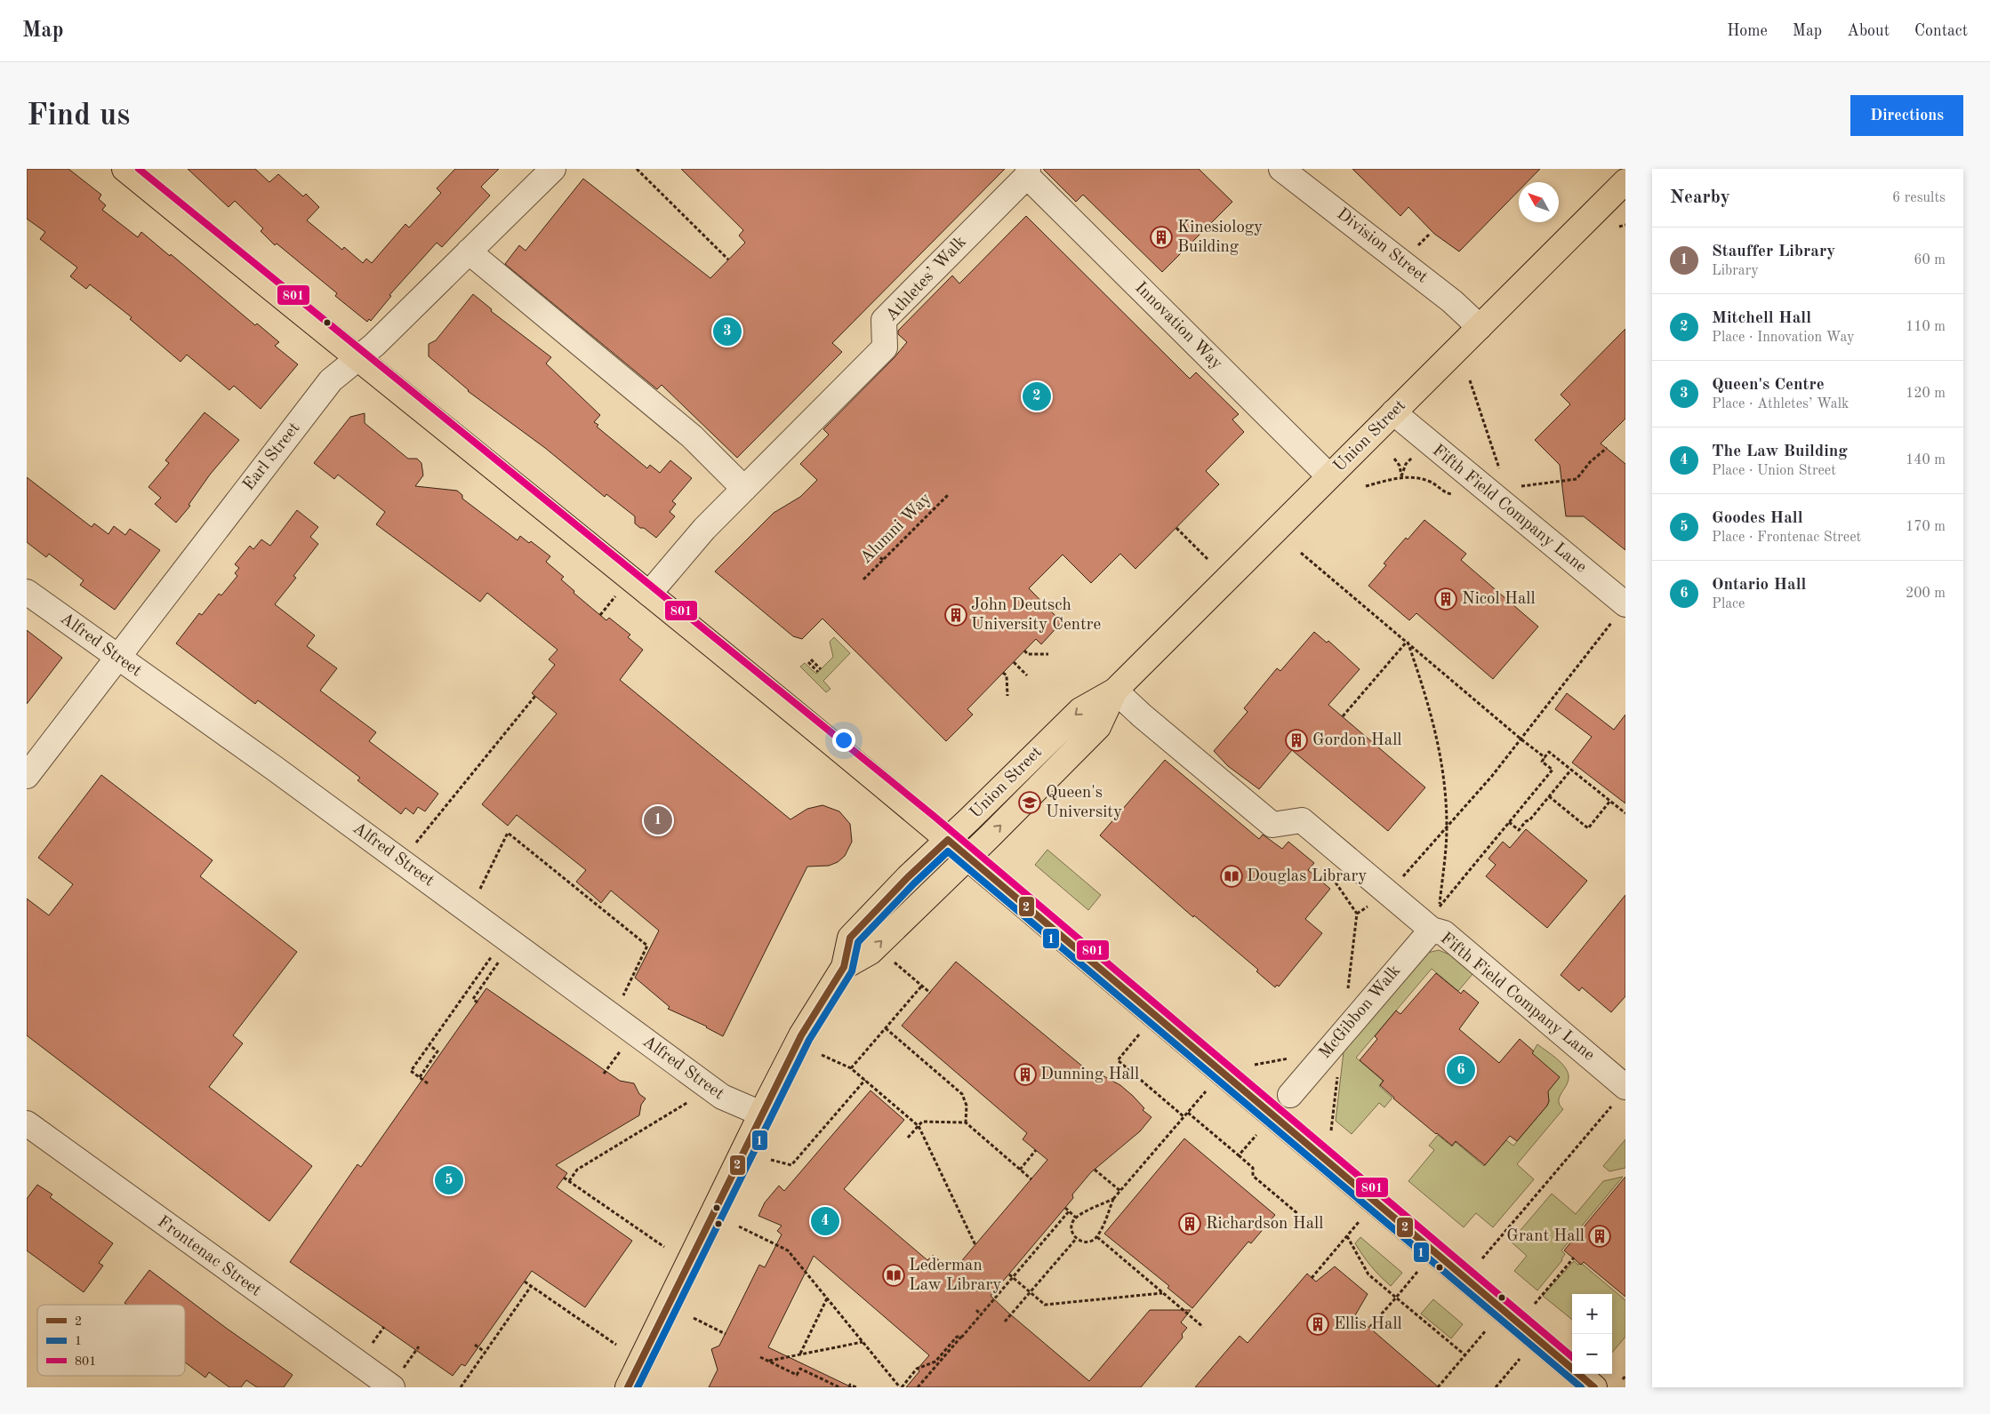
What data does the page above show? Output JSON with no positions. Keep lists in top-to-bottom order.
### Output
{
  "streets": {
    "main road": ["Union Street"],
    "street": [
      "Division Street",
      "Athletes’ Walk",
      "Innovation Way",
      "Earl Street",
      "Fifth Field Company Lane",
      "Alfred Street",
      "McGibbon Walk",
      "Frontenac Street"
    ],
    "path": ["Alumni Way"]
  },
  "crossings": [
    ["Division Street", "Union Street"],
    ["Athletes’ Walk", "Innovation Way"],
    ["Innovation Way", "Union Street"],
    ["Union Street", "Fifth Field Company Lane"],
    ["Union Street", "Alfred Street"],
    ["Earl Street", "Alfred Street"],
    ["Fifth Field Company Lane", "McGibbon Walk"]
  ],
  "places": {
    "building": [
      "Kinesiology Building",
      "Nicol Hall",
      "John Deutsch University Centre",
      "Gordon Hall",
      "Dunning Hall",
      "Richardson Hall",
      "Grant Hall",
      "Ellis Hall"
    ],
    "school or university": ["Queen's University"],
    "library": ["Douglas Library", "Lederman Law Library"]
  },
  "lines": ["transit line 801", "transit line 2", "transit line 1"],
  "legend": ["2", "1", "801"],
  "north": "top left",
  "page": {
    "header": "Map",
    "nav": [
      "Home",
      "Map",
      "About",
      "Contact"
    ],
    "buttons": "Directions",
    "title": "Find us",
    "heading": ["Nearby", "6 results"],
    "list": [
      {
        "mark": "1",
        "name": "Stauffer Library",
        "note": "Library",
        "value": "60 m"
      },
      {
        "mark": "2",
        "name": "Mitchell Hall",
        "note": "Place · Innovation Way",
        "value": "110 m"
      },
      {
        "mark": "3",
        "name": "Queen's Centre",
        "note": "Place · Athletes’ Walk",
        "value": "120 m"
      },
      {
        "mark": "4",
        "name": "The Law Building",
        "note": "Place · Union Street",
        "value": "140 m"
      },
      {
        "mark": "5",
        "name": "Goodes Hall",
        "note": "Place · Frontenac Street",
        "value": "170 m"
      },
      {
        "mark": "6",
        "name": "Ontario Hall",
        "note": "Place",
        "value": "200 m"
      }
    ],
    "pins": [
      "3",
      "2",
      "1",
      "6",
      "5",
      "4"
    ],
    "map_buttons": ["+", "−"]
  }
}
